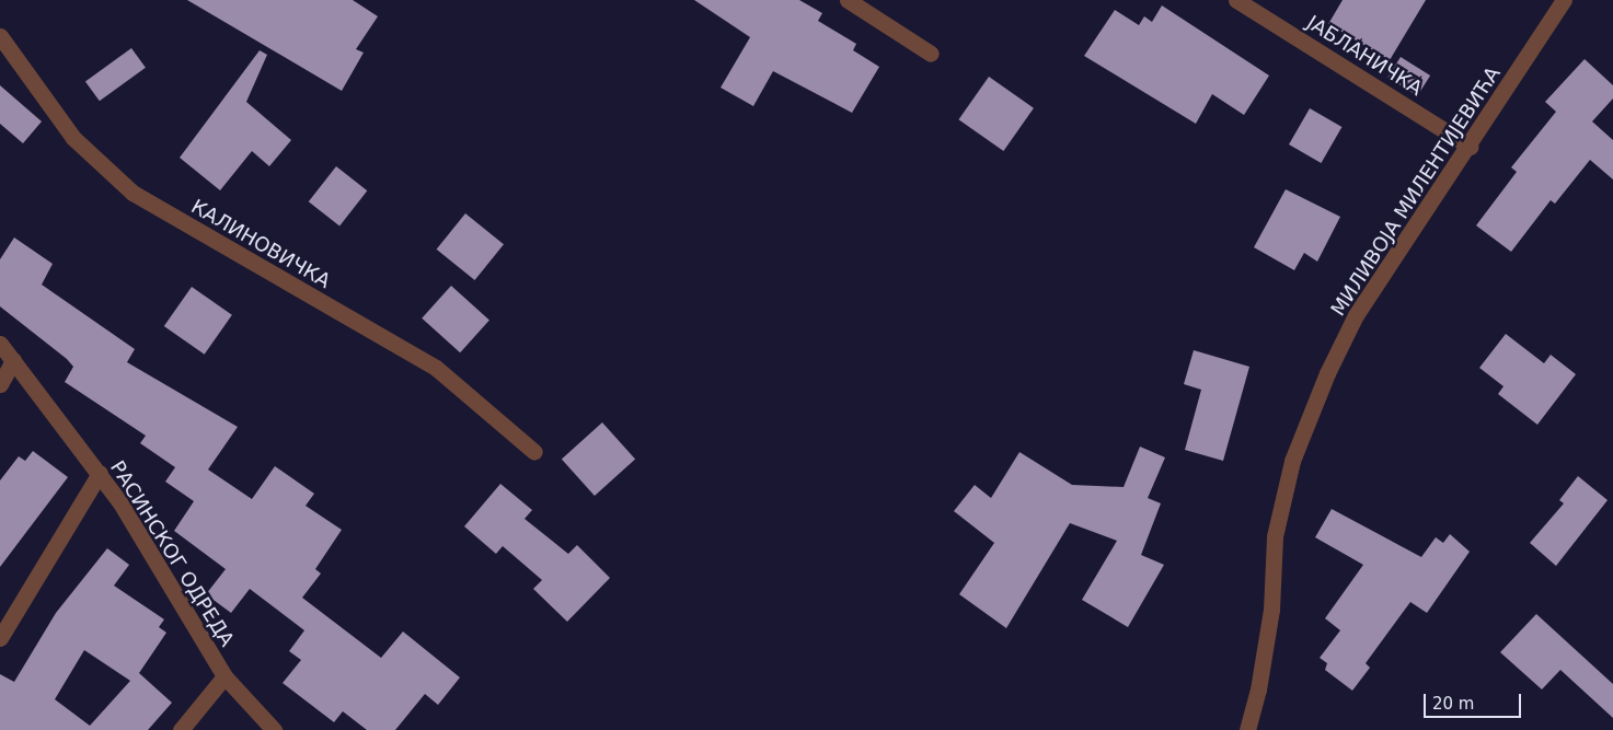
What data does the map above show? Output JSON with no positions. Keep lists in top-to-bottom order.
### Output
{
  "streets": {
    "street": [
      "ЈАБЛАНИЧКА",
      "МИЛИВОЈА МИЛЕНТИЈЕВИЋА",
      "КАЛИНОВИЧКА",
      "РАСИНСКОГ ОДРЕДА"
    ]
  },
  "crossings": [
    ["ЈАБЛАНИЧКА", "МИЛИВОЈА МИЛЕНТИЈЕВИЋА"]
  ],
  "scale_bar": "20 m"
}
